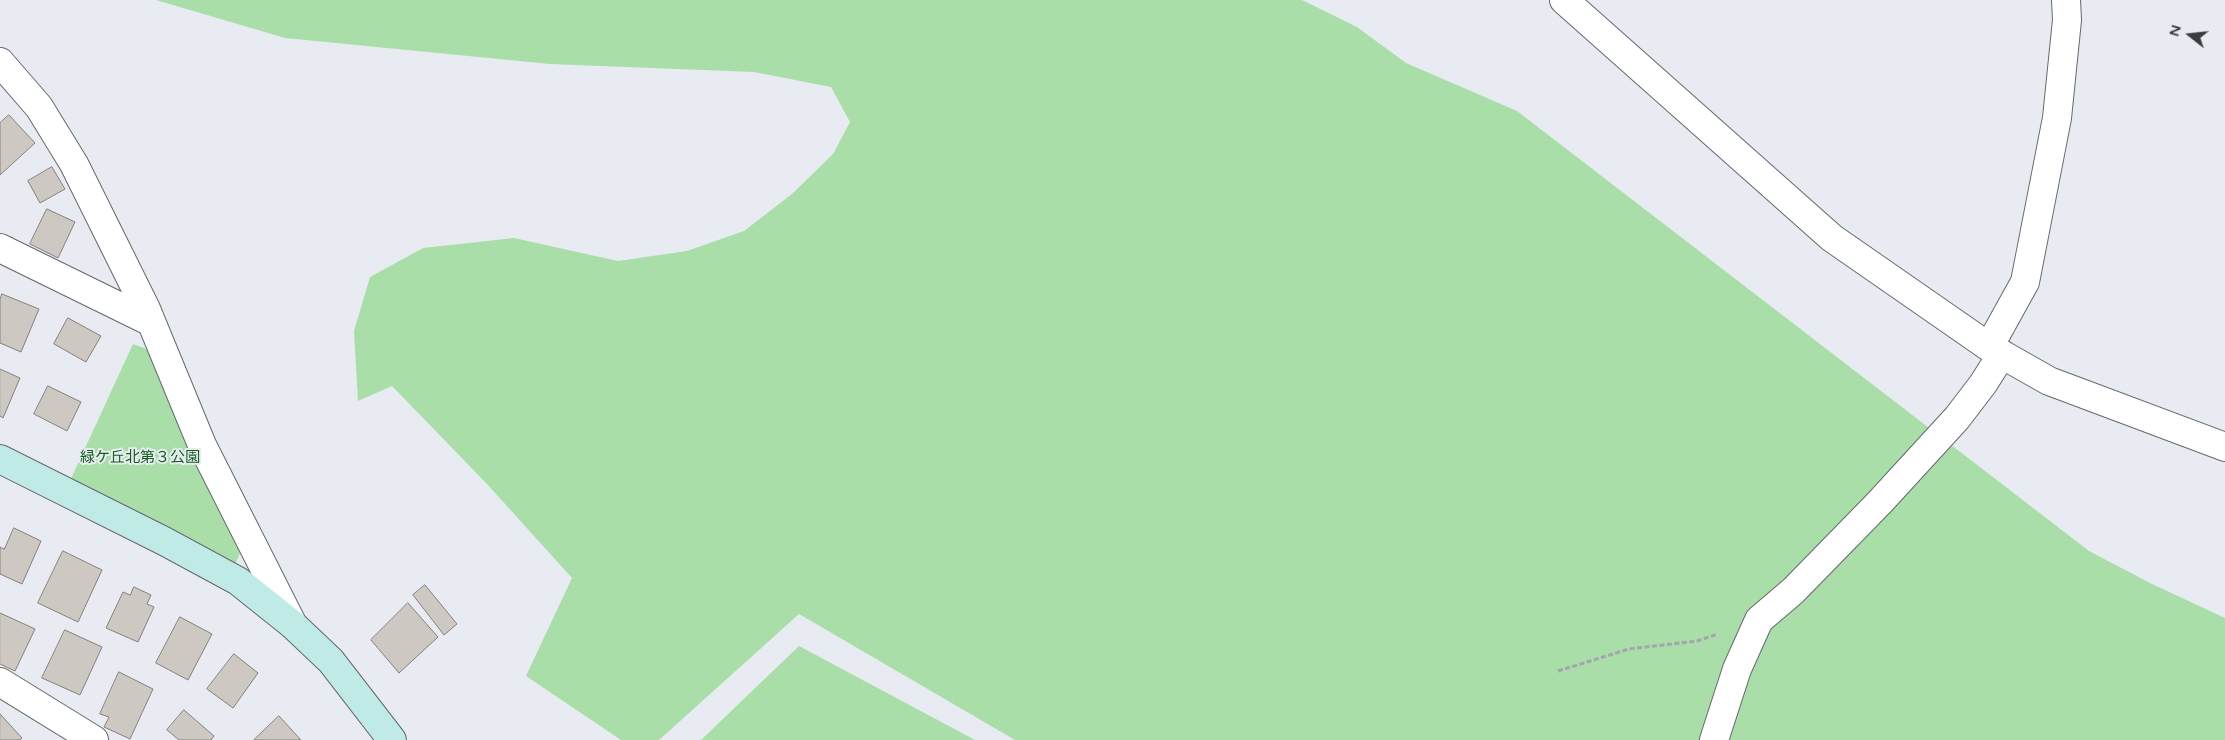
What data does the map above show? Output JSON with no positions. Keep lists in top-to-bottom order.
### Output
{
  "parks": ["緑ケ丘北第３公園"],
  "north": "left"
}
